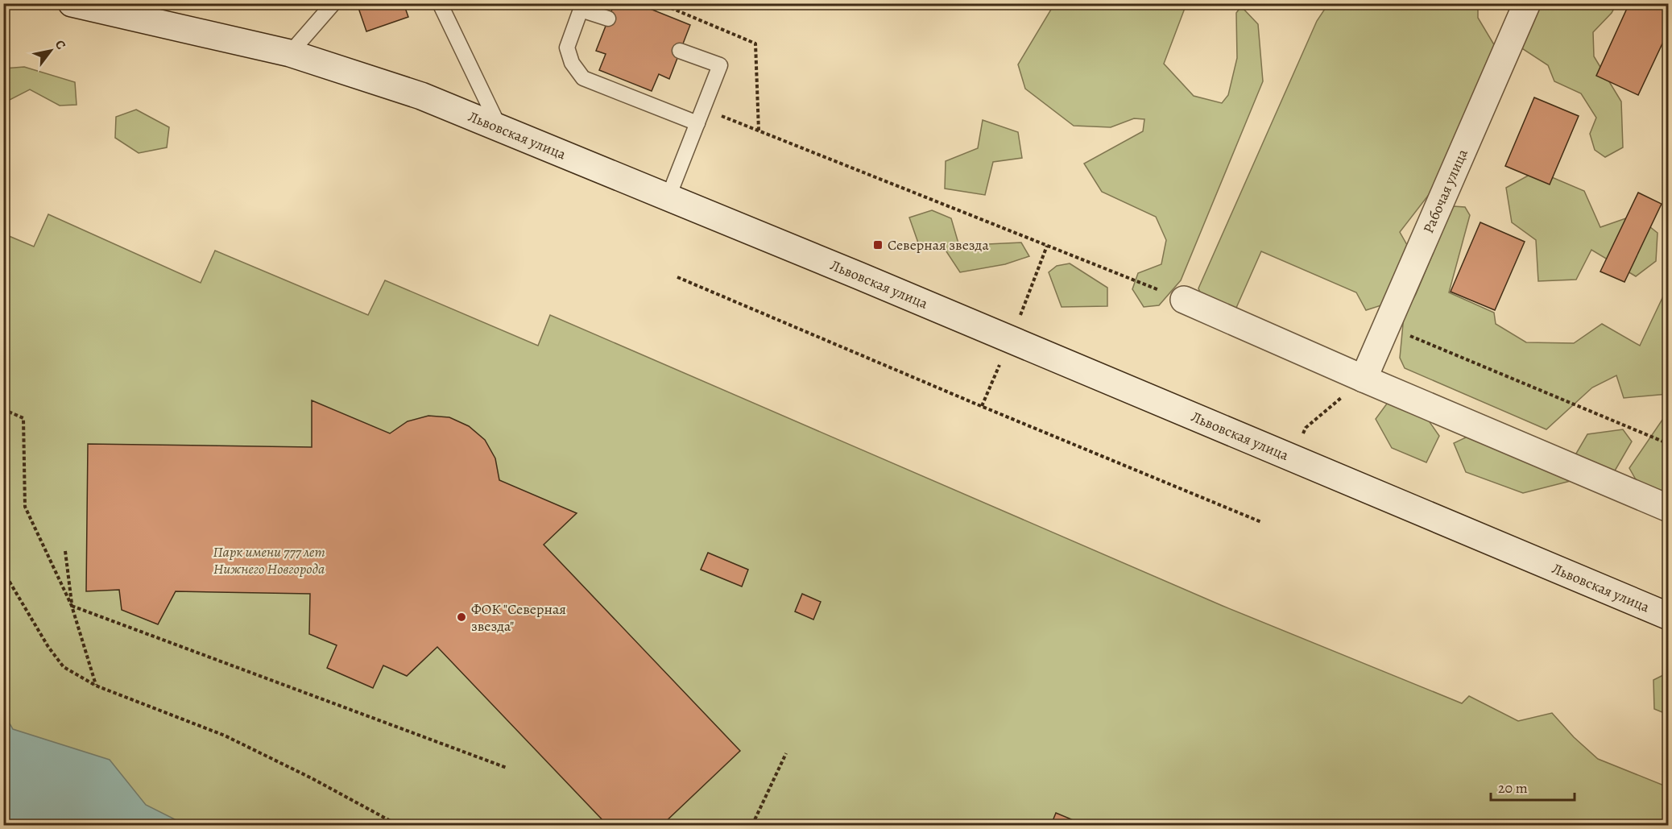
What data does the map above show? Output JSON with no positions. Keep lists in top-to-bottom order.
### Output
{
  "streets": {
    "main road": ["Львовская улица", "Рабочая улица"]
  },
  "parks": ["Парк имени 777 лет Нижнего Новгорода"],
  "places": {
    "transit": ["Северная звезда"],
    "other": ["ФОК \"Северная звезда\""]
  },
  "scale_bar": "20 m",
  "north": "top right"
}
